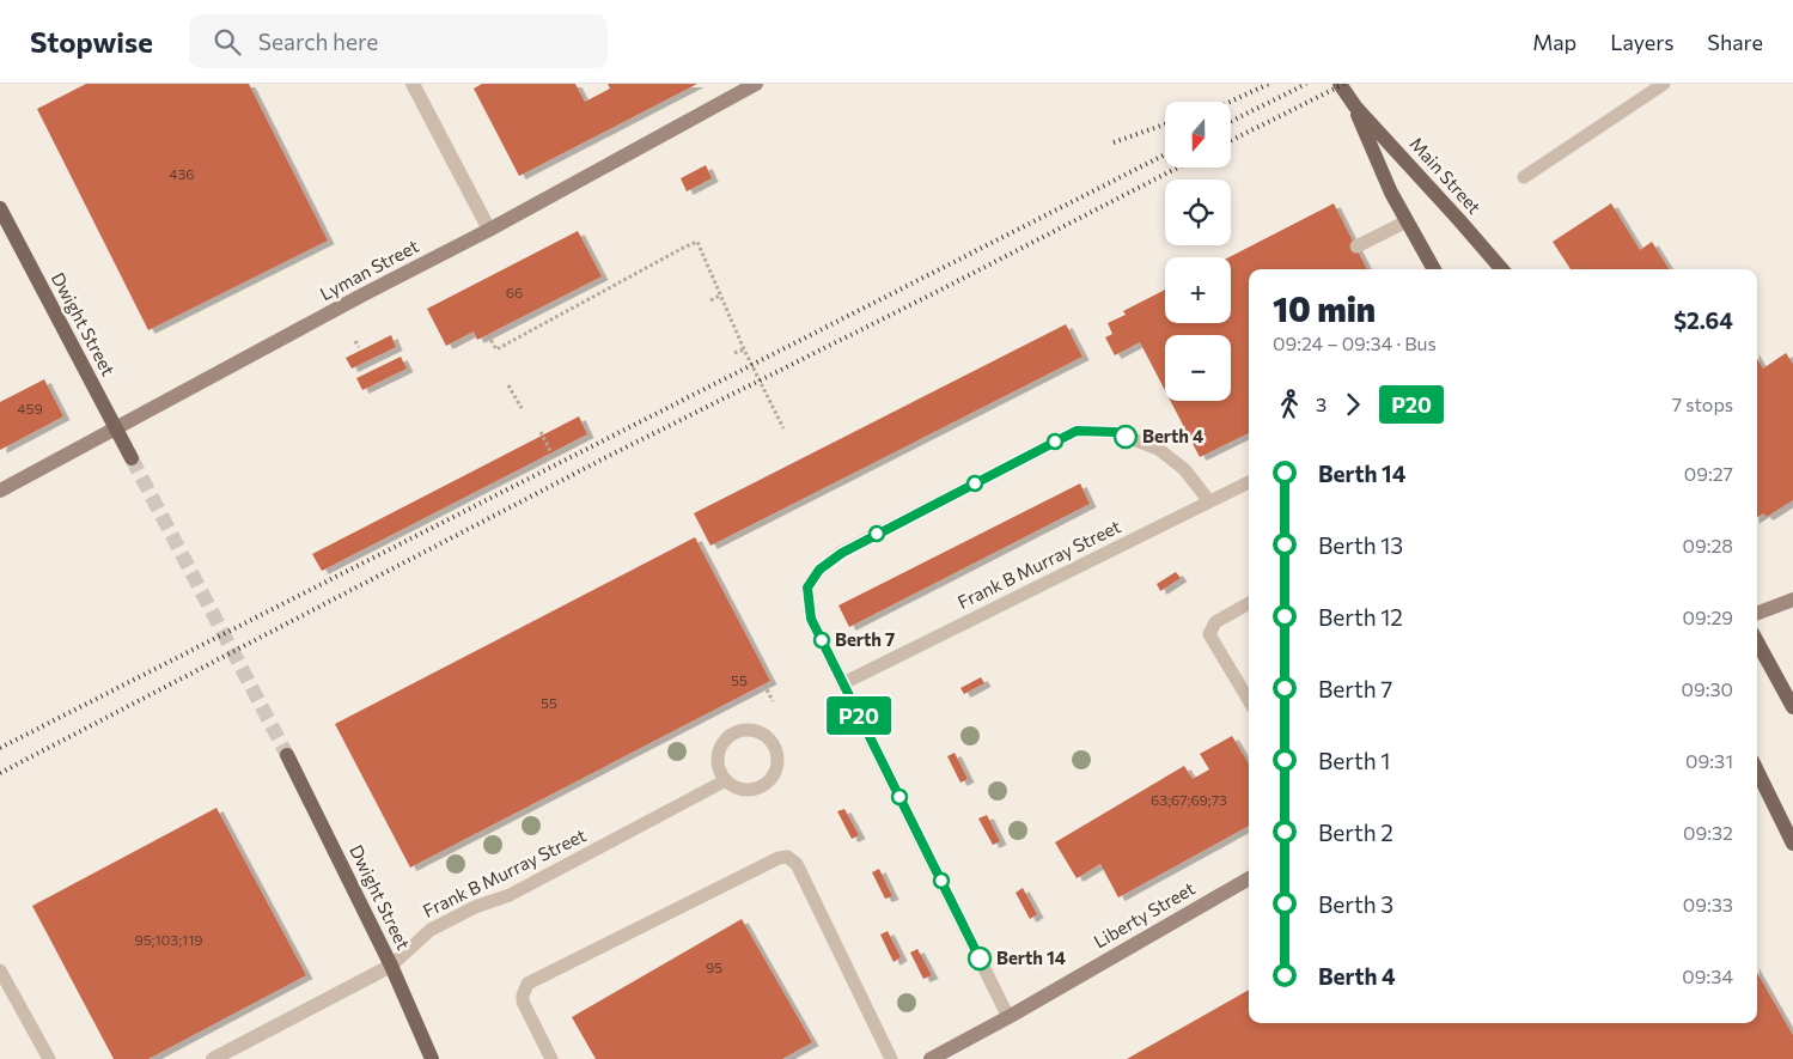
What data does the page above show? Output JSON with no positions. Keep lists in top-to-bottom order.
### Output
{
  "streets": {
    "main road": [
      "Main Street",
      "Lyman Street",
      "Dwight Street",
      "Liberty Street"
    ],
    "street": ["Frank B Murray Street"]
  },
  "crossings": [
    ["Lyman Street", "Dwight Street"],
    ["Dwight Street", "Frank B Murray Street"]
  ],
  "places": ["Berth 4", "Berth 7", "Berth 14"],
  "lines": ["bus line P20"],
  "house_numbers": [
    "436",
    "66",
    "459",
    "55",
    "55",
    "63;67;69;73",
    "95;103;119",
    "95"
  ],
  "north": "bottom",
  "page": {
    "header": "Stopwise",
    "search": "Search here",
    "nav": ["Map", "Layers", "Share"],
    "on_map": "P20",
    "map_buttons": ["+", "−"],
    "heading": ["10 min", "09:24 – 09:34 · Bus", "$2.64"],
    "legs": ["3", "P20", "7 stops"],
    "list": [
      {
        "name": "Berth 14",
        "value": "09:27"
      },
      {
        "name": "Berth 13",
        "value": "09:28"
      },
      {
        "name": "Berth 12",
        "value": "09:29"
      },
      {
        "name": "Berth 7",
        "value": "09:30"
      },
      {
        "name": "Berth 1",
        "value": "09:31"
      },
      {
        "name": "Berth 2",
        "value": "09:32"
      },
      {
        "name": "Berth 3",
        "value": "09:33"
      },
      {
        "name": "Berth 4",
        "value": "09:34"
      }
    ]
  }
}
